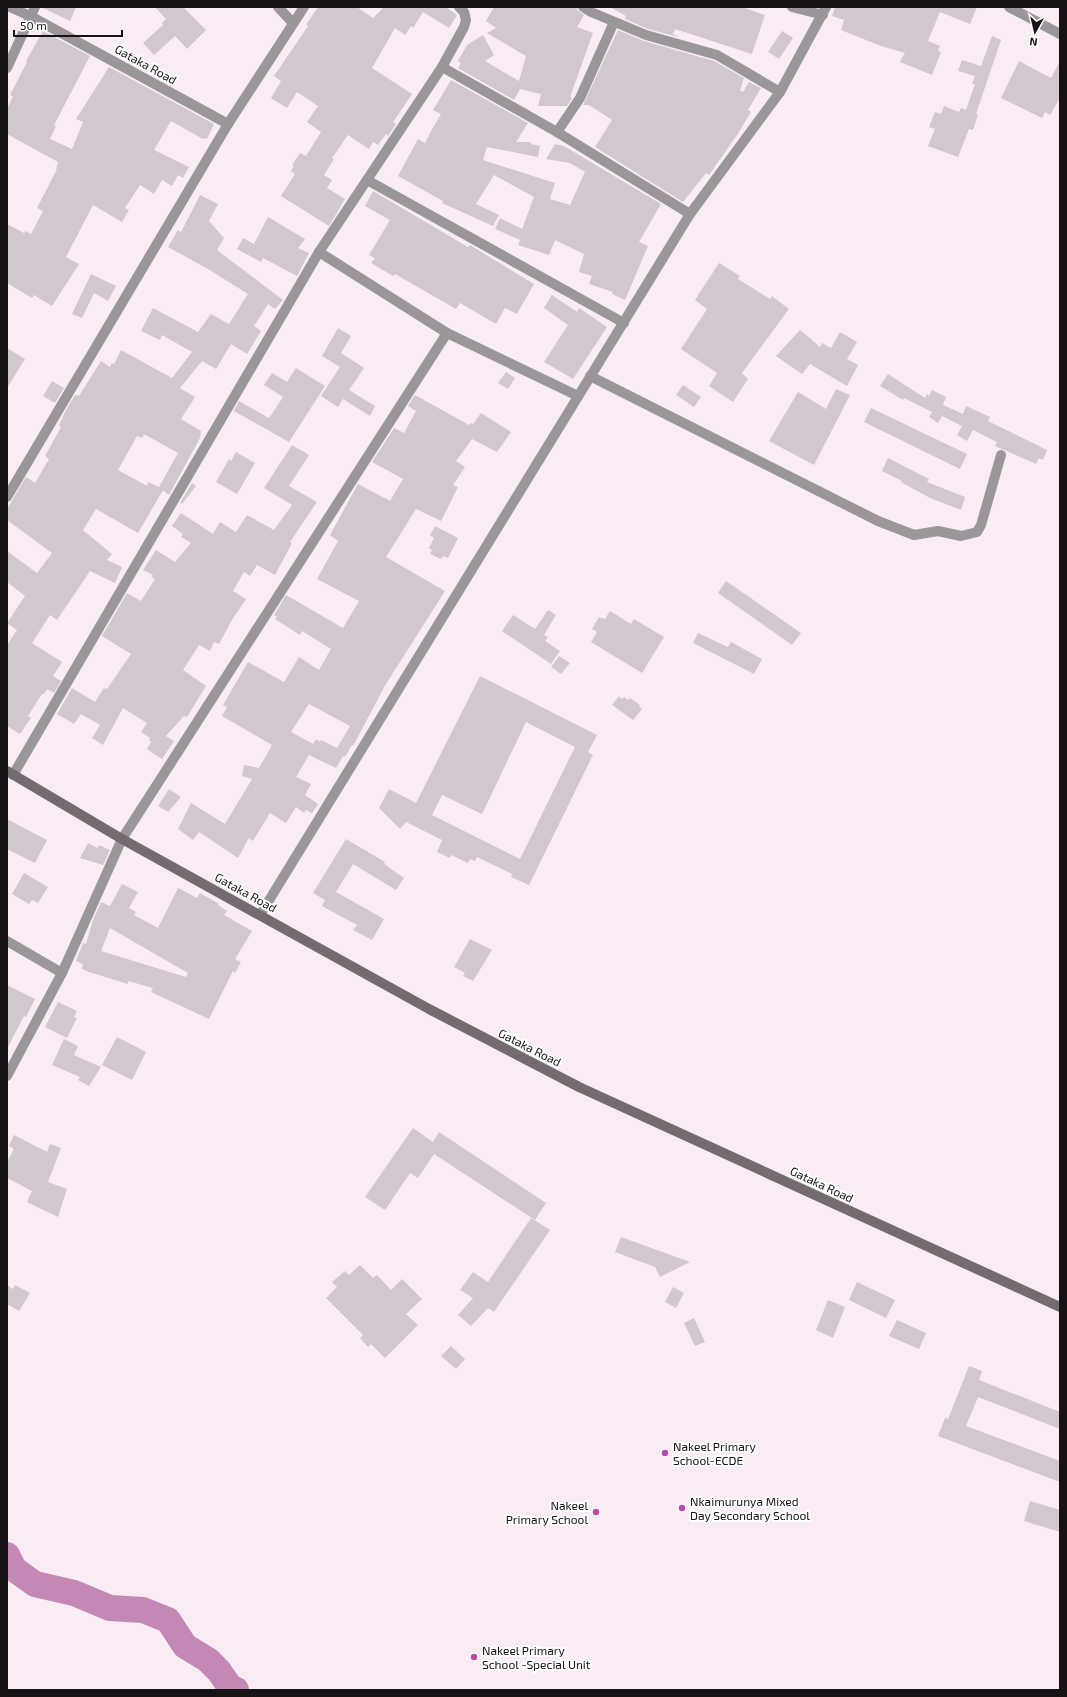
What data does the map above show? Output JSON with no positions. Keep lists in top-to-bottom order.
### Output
{
  "streets": {
    "street": ["Gataka Road"]
  },
  "places": [
    "Nakeel Primary School-ECDE",
    "Nkaimurunya Mixed Day Secondary School",
    "Nakeel Primary School",
    "Nakeel Primary School -Special Unit"
  ],
  "scale_bar": "50 m",
  "north": "bottom"
}
